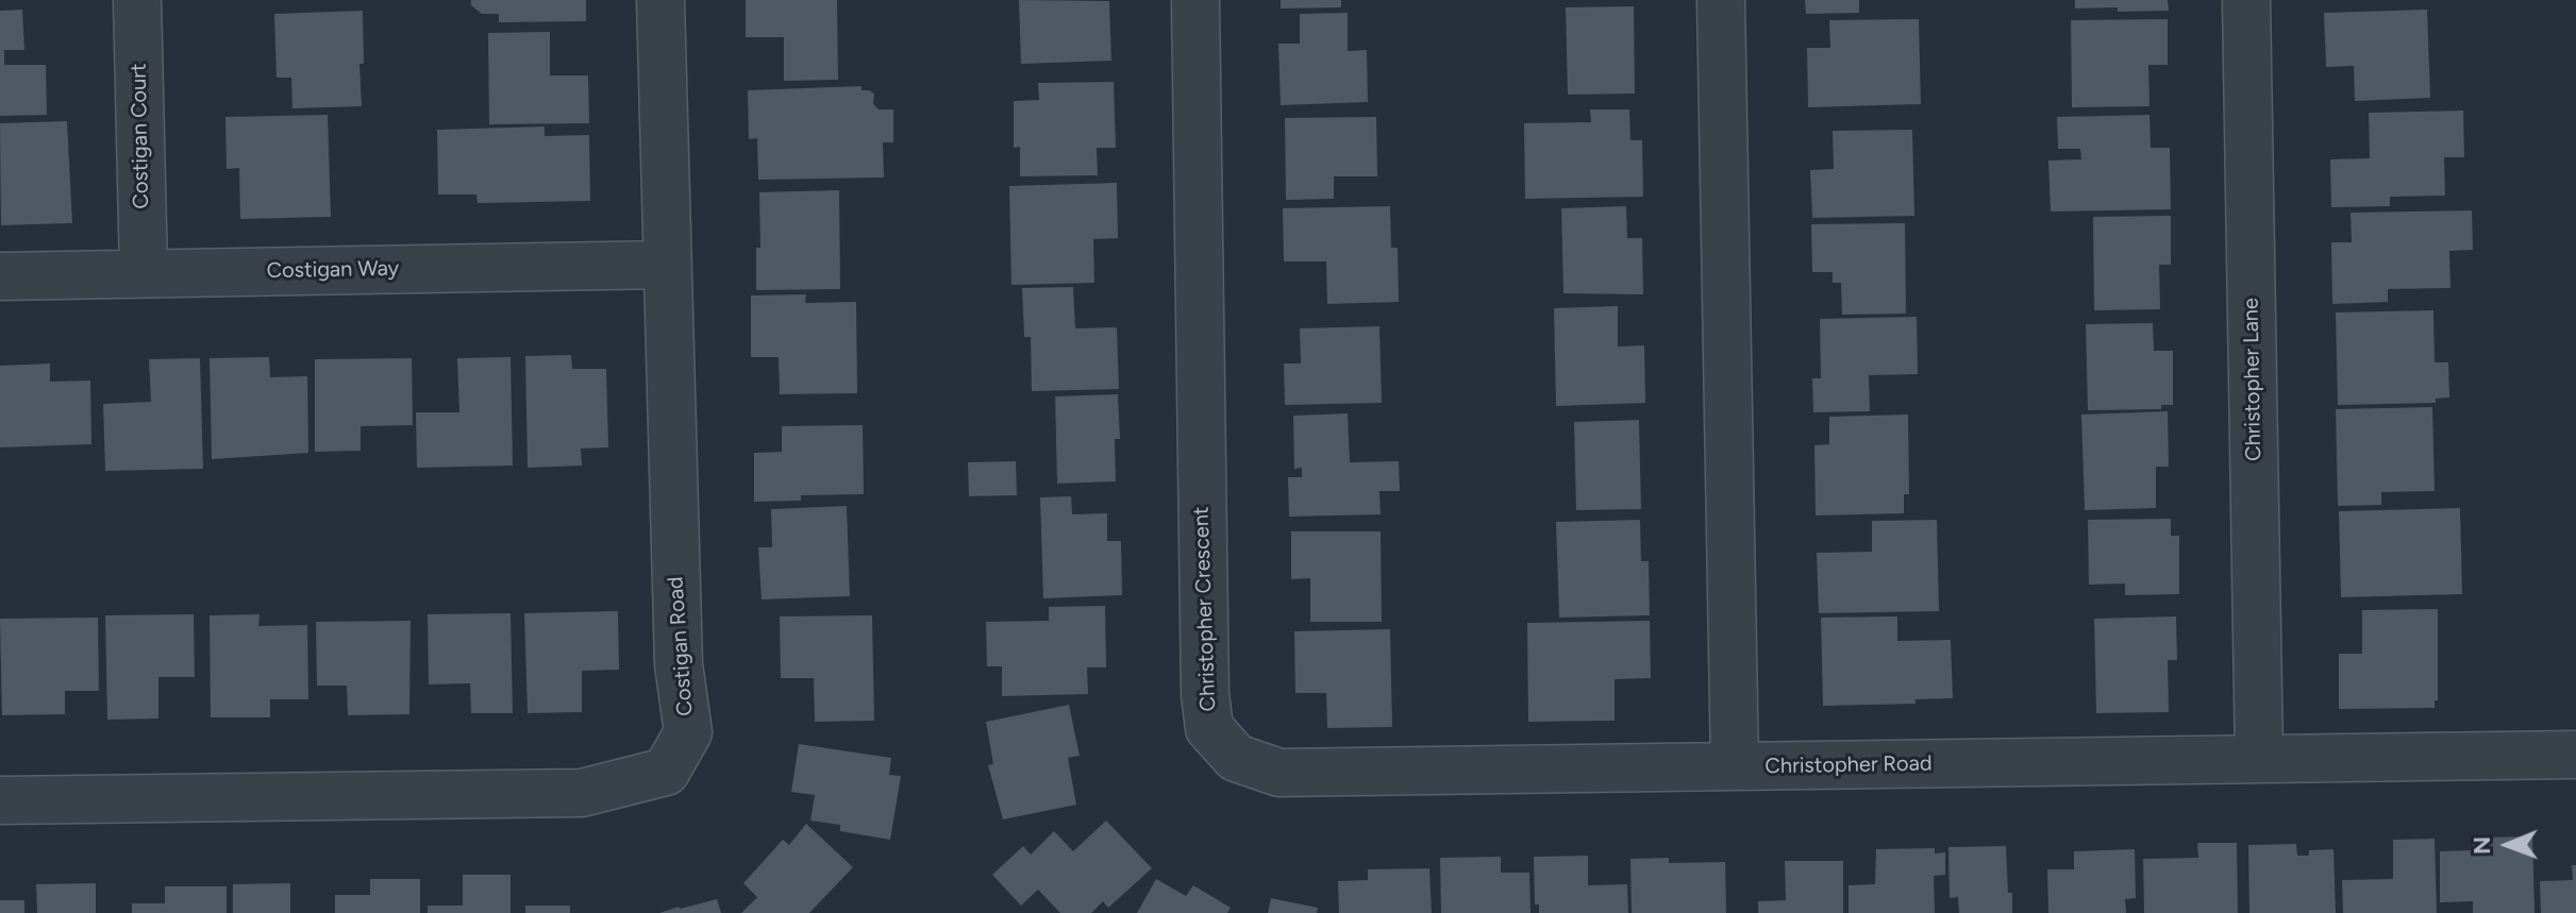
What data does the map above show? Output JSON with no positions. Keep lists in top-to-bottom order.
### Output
{
  "streets": {
    "street": [
      "Costigan Court",
      "Costigan Way",
      "Christopher Lane",
      "Christopher Crescent",
      "Costigan Road",
      "Christopher Road"
    ]
  },
  "crossings": [
    ["Costigan Court", "Costigan Way"],
    ["Costigan Way", "Costigan Road"],
    ["Christopher Lane", "Christopher Road"],
    ["Christopher Crescent", "Christopher Road"]
  ],
  "north": "left"
}
